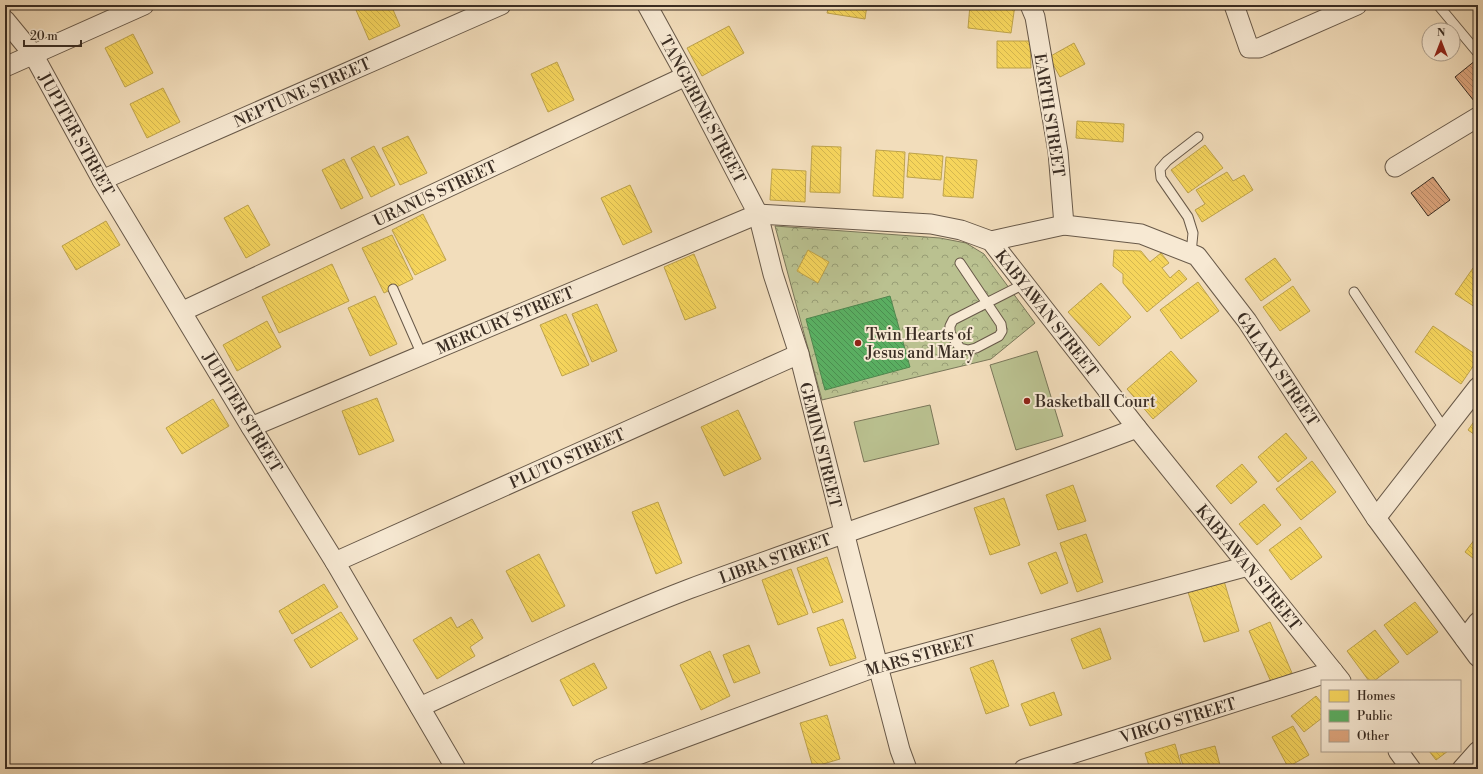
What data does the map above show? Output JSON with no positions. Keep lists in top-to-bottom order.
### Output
{
  "streets": {
    "street": [
      "NEPTUNE STREET",
      "TANGERINE STREET",
      "EARTH STREET",
      "JUPITER STREET",
      "URANUS STREET",
      "KABYAWAN STREET",
      "MERCURY STREET",
      "GALAXY STREET",
      "GEMINI STREET",
      "PLUTO STREET",
      "LIBRA STREET",
      "MARS STREET",
      "VIRGO STREET"
    ]
  },
  "crossings": [
    ["NEPTUNE STREET", "JUPITER STREET"],
    ["TANGERINE STREET", "URANUS STREET"],
    ["TANGERINE STREET", "KABYAWAN STREET"],
    ["TANGERINE STREET", "MERCURY STREET"],
    ["TANGERINE STREET", "GEMINI STREET"],
    ["EARTH STREET", "GALAXY STREET"],
    ["JUPITER STREET", "URANUS STREET"],
    ["JUPITER STREET", "MERCURY STREET"],
    ["JUPITER STREET", "PLUTO STREET"],
    ["JUPITER STREET", "LIBRA STREET"],
    ["KABYAWAN STREET", "MERCURY STREET"],
    ["KABYAWAN STREET", "GALAXY STREET"],
    ["KABYAWAN STREET", "GEMINI STREET"],
    ["KABYAWAN STREET", "LIBRA STREET"],
    ["KABYAWAN STREET", "MARS STREET"],
    ["KABYAWAN STREET", "VIRGO STREET"],
    ["MERCURY STREET", "GEMINI STREET"],
    ["GEMINI STREET", "PLUTO STREET"],
    ["GEMINI STREET", "LIBRA STREET"],
    ["GEMINI STREET", "MARS STREET"]
  ],
  "places": ["Twin Hearts of Jesus and Mary", "Basketball Court"],
  "legend": ["Homes", "Public", "Other"],
  "scale_bar": "20 m",
  "north": "top"
}
